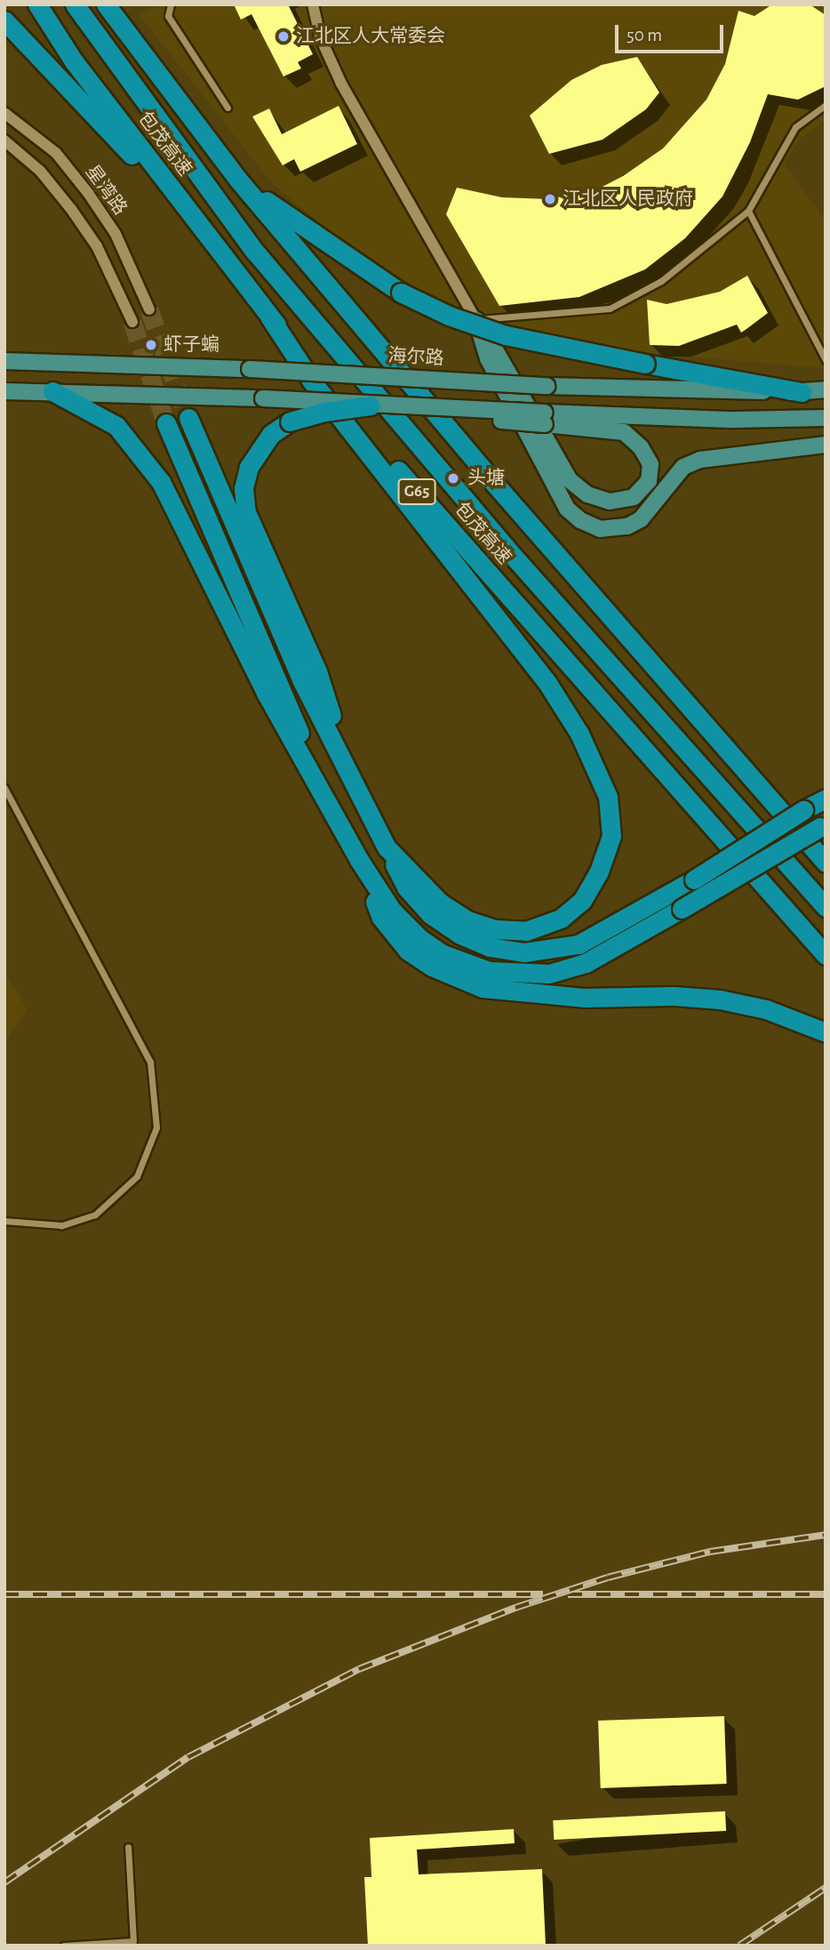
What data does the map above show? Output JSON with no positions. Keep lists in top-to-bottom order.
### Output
{
  "streets": {
    "highway": ["包茂高速", "G65"],
    "main road": ["海尔路"],
    "street": ["星湾路"]
  },
  "places": [
    "江北区人大常委会",
    "江北区人民政府",
    "虾子蝙",
    "头塘"
  ],
  "scale_bar": "50 m"
}
